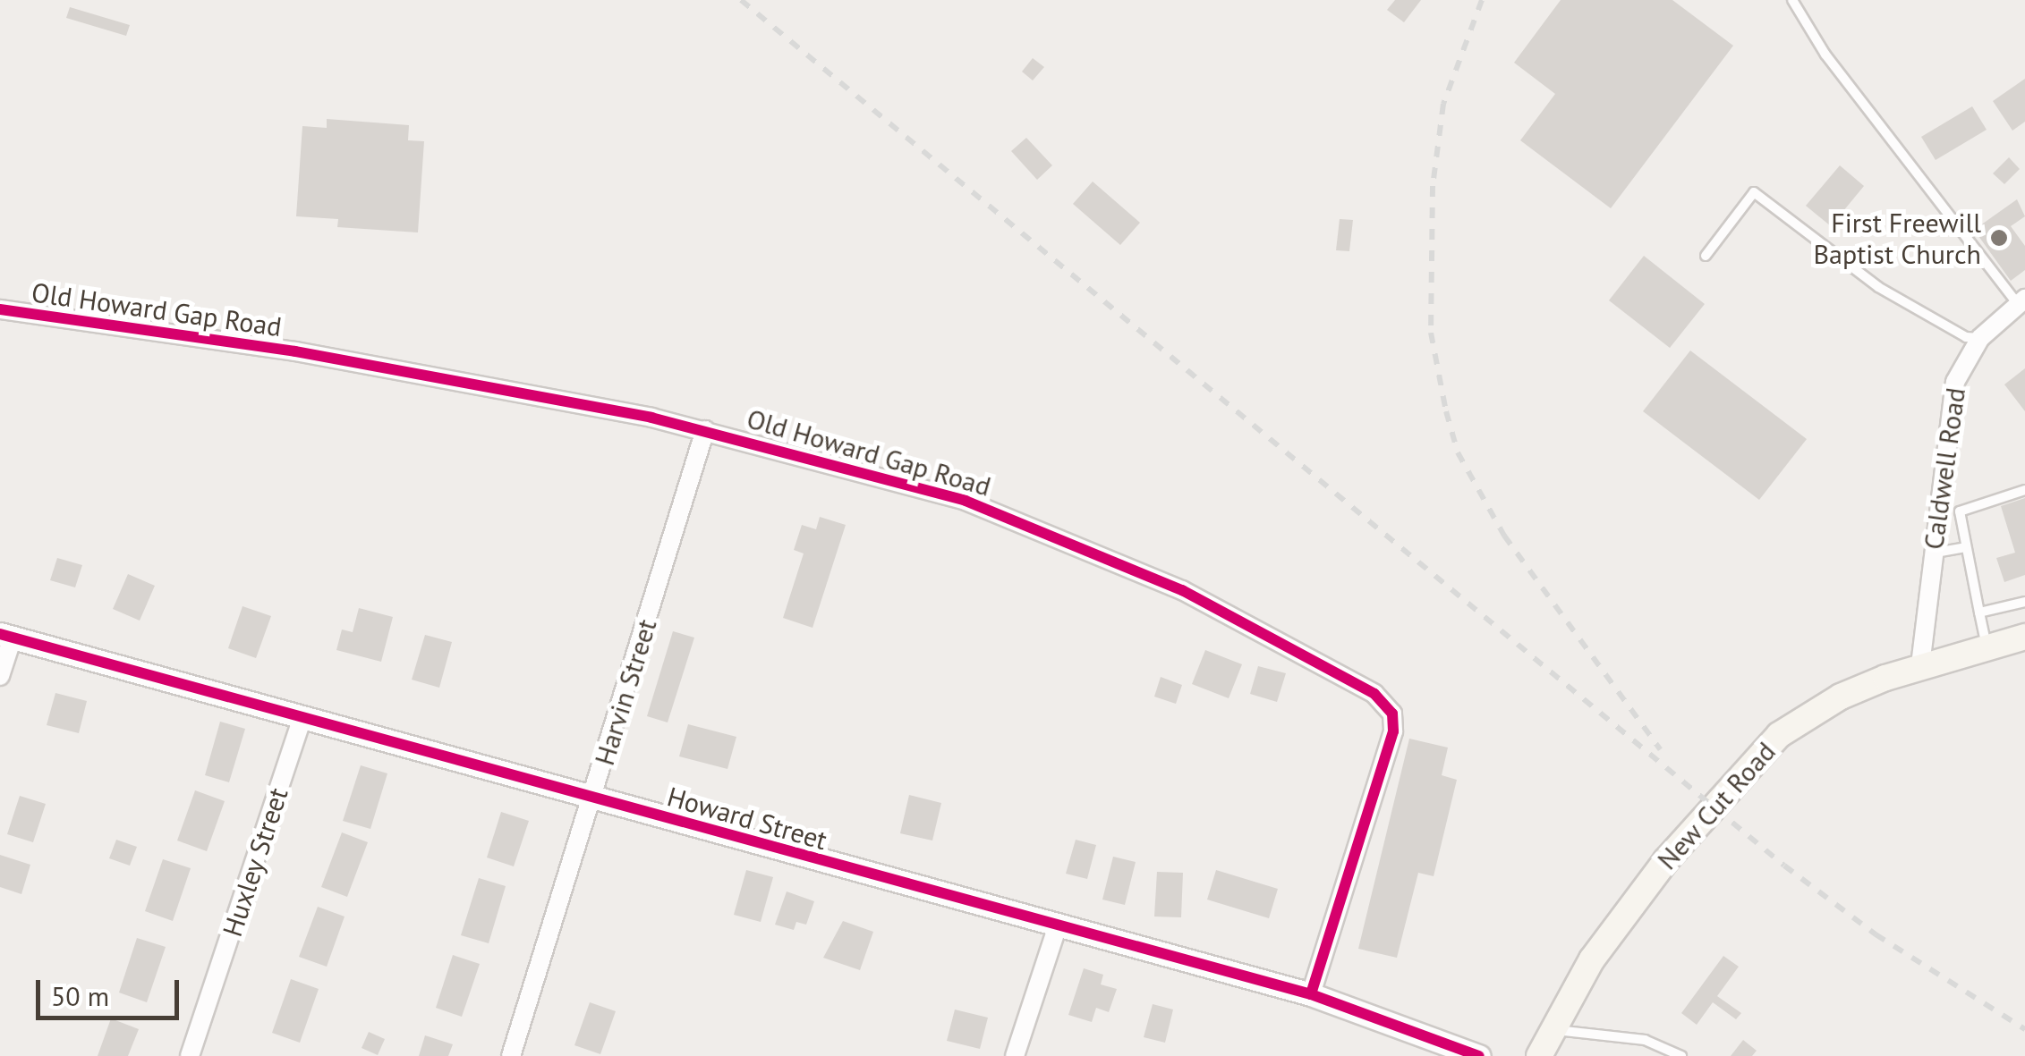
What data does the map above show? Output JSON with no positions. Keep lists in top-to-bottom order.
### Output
{
  "streets": {
    "main road": ["New Cut Road"],
    "street": [
      "Old Howard Gap Road",
      "Caldwell Road",
      "Harvin Street",
      "Howard Street",
      "Huxley Street"
    ]
  },
  "crossings": [
    ["Old Howard Gap Road", "Harvin Street"],
    ["Old Howard Gap Road", "Howard Street"],
    ["Caldwell Road", "New Cut Road"],
    ["Harvin Street", "Howard Street"],
    ["Howard Street", "Huxley Street"]
  ],
  "places": ["First Freewill Baptist Church"],
  "scale_bar": "50 m"
}
